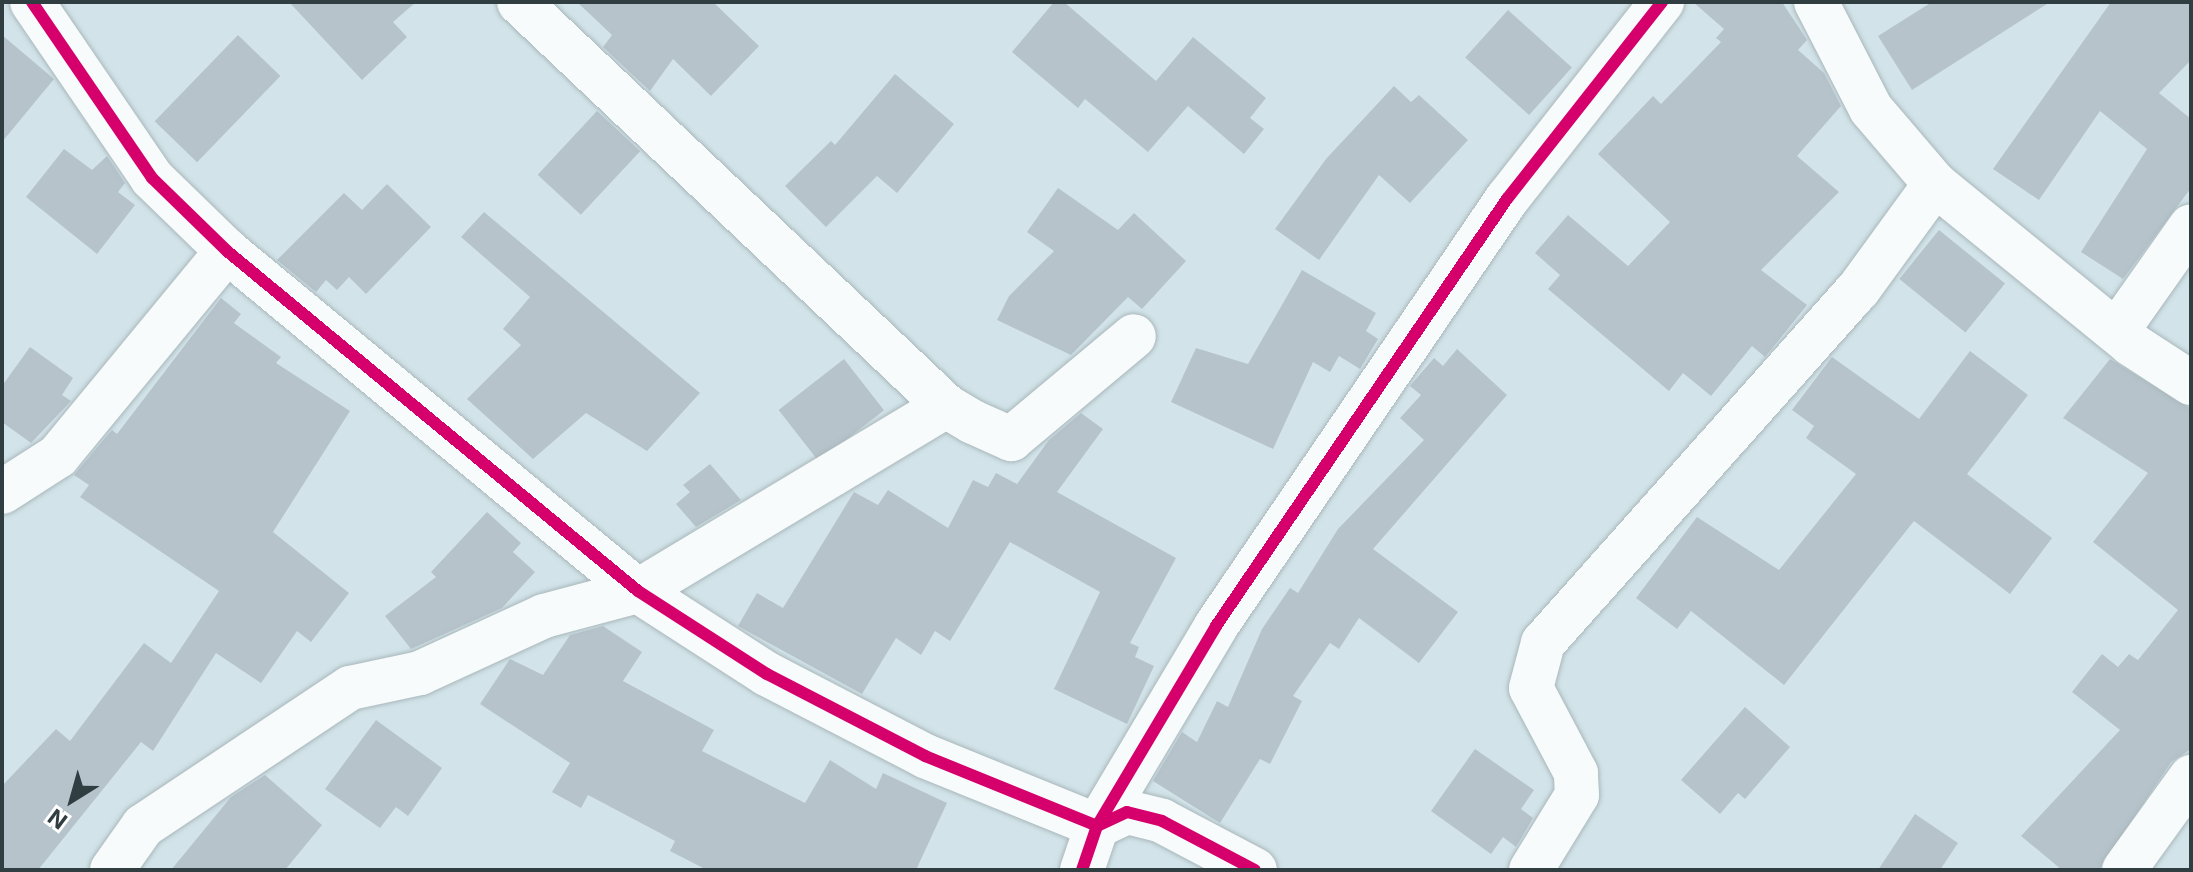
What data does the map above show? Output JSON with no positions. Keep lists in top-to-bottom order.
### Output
{
  "north": "bottom left"
}
